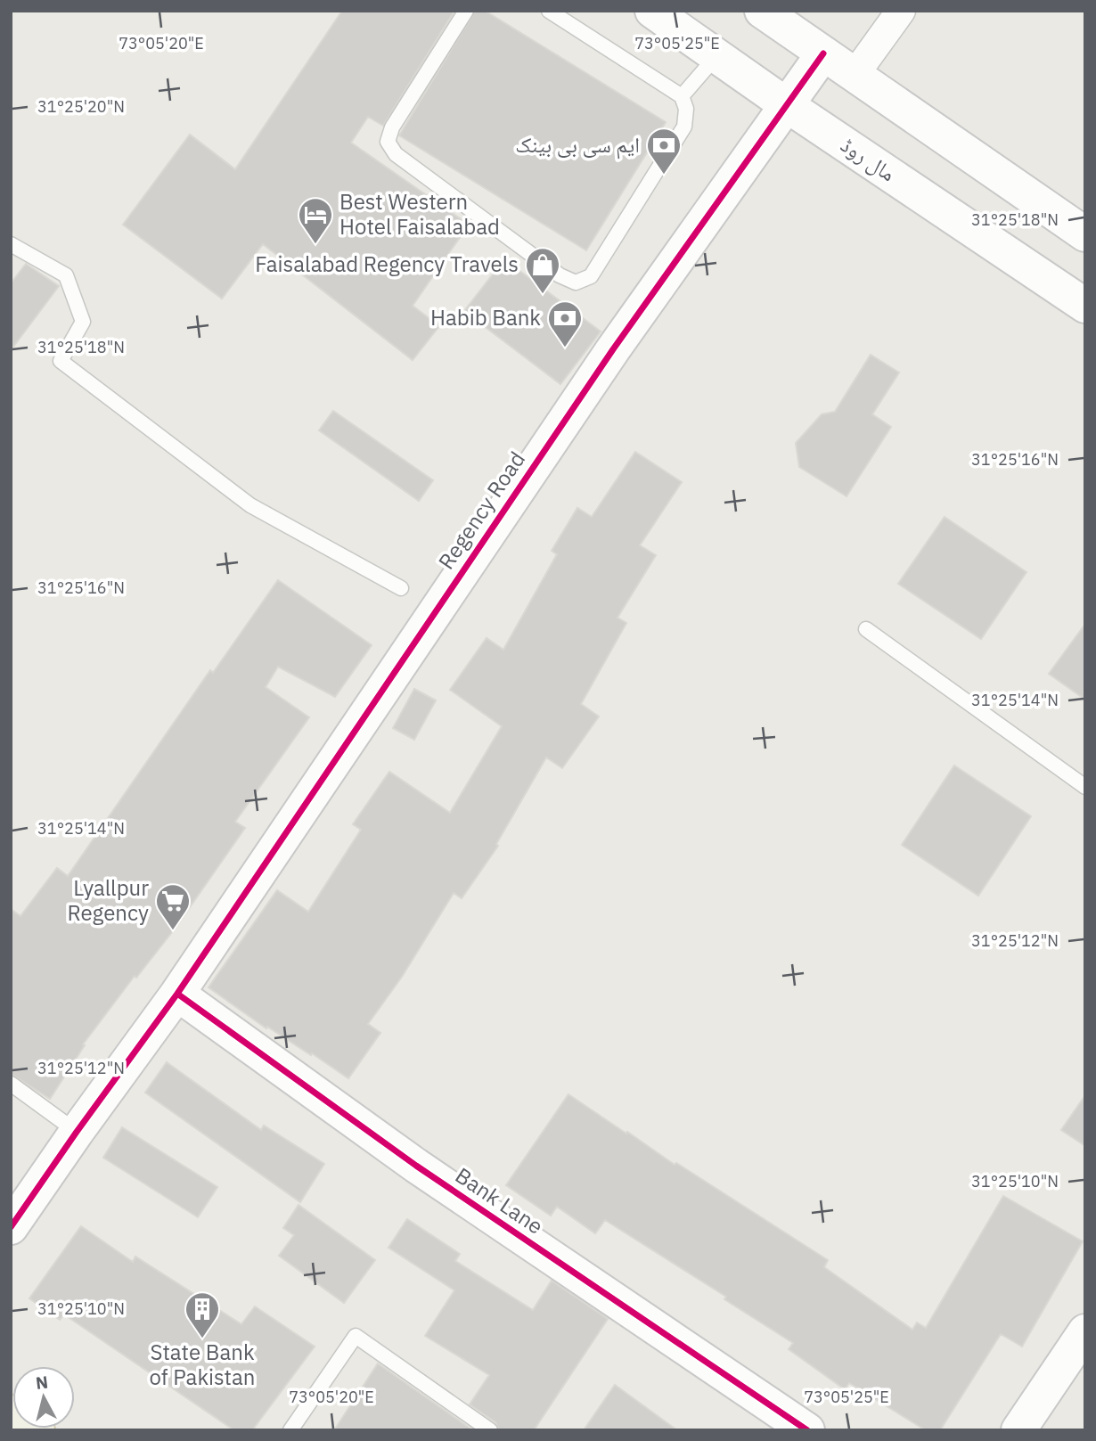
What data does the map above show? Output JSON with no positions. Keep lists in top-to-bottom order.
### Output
{
  "streets": {
    "street": ["مال روڈ", "Regency Road", "Bank Lane"]
  },
  "crossings": [
    ["مال روڈ", "Regency Road"],
    ["Regency Road", "Bank Lane"]
  ],
  "places": {
    "bank": ["ایم سی بی بینک", "Habib Bank"],
    "hotel": ["Best Western Hotel Faisalabad"],
    "shop": ["Faisalabad Regency Travels"],
    "supermarket": ["Lyallpur Regency"],
    "building": ["State Bank of Pakistan"]
  },
  "north": "top",
  "coordinates": [
    "73°05'20\"E",
    "73°05'25\"E",
    "31°25'20\"N",
    "31°25'18\"N",
    "31°25'16\"N",
    "31°25'14\"N",
    "31°25'12\"N",
    "31°25'10\"N"
  ]
}
